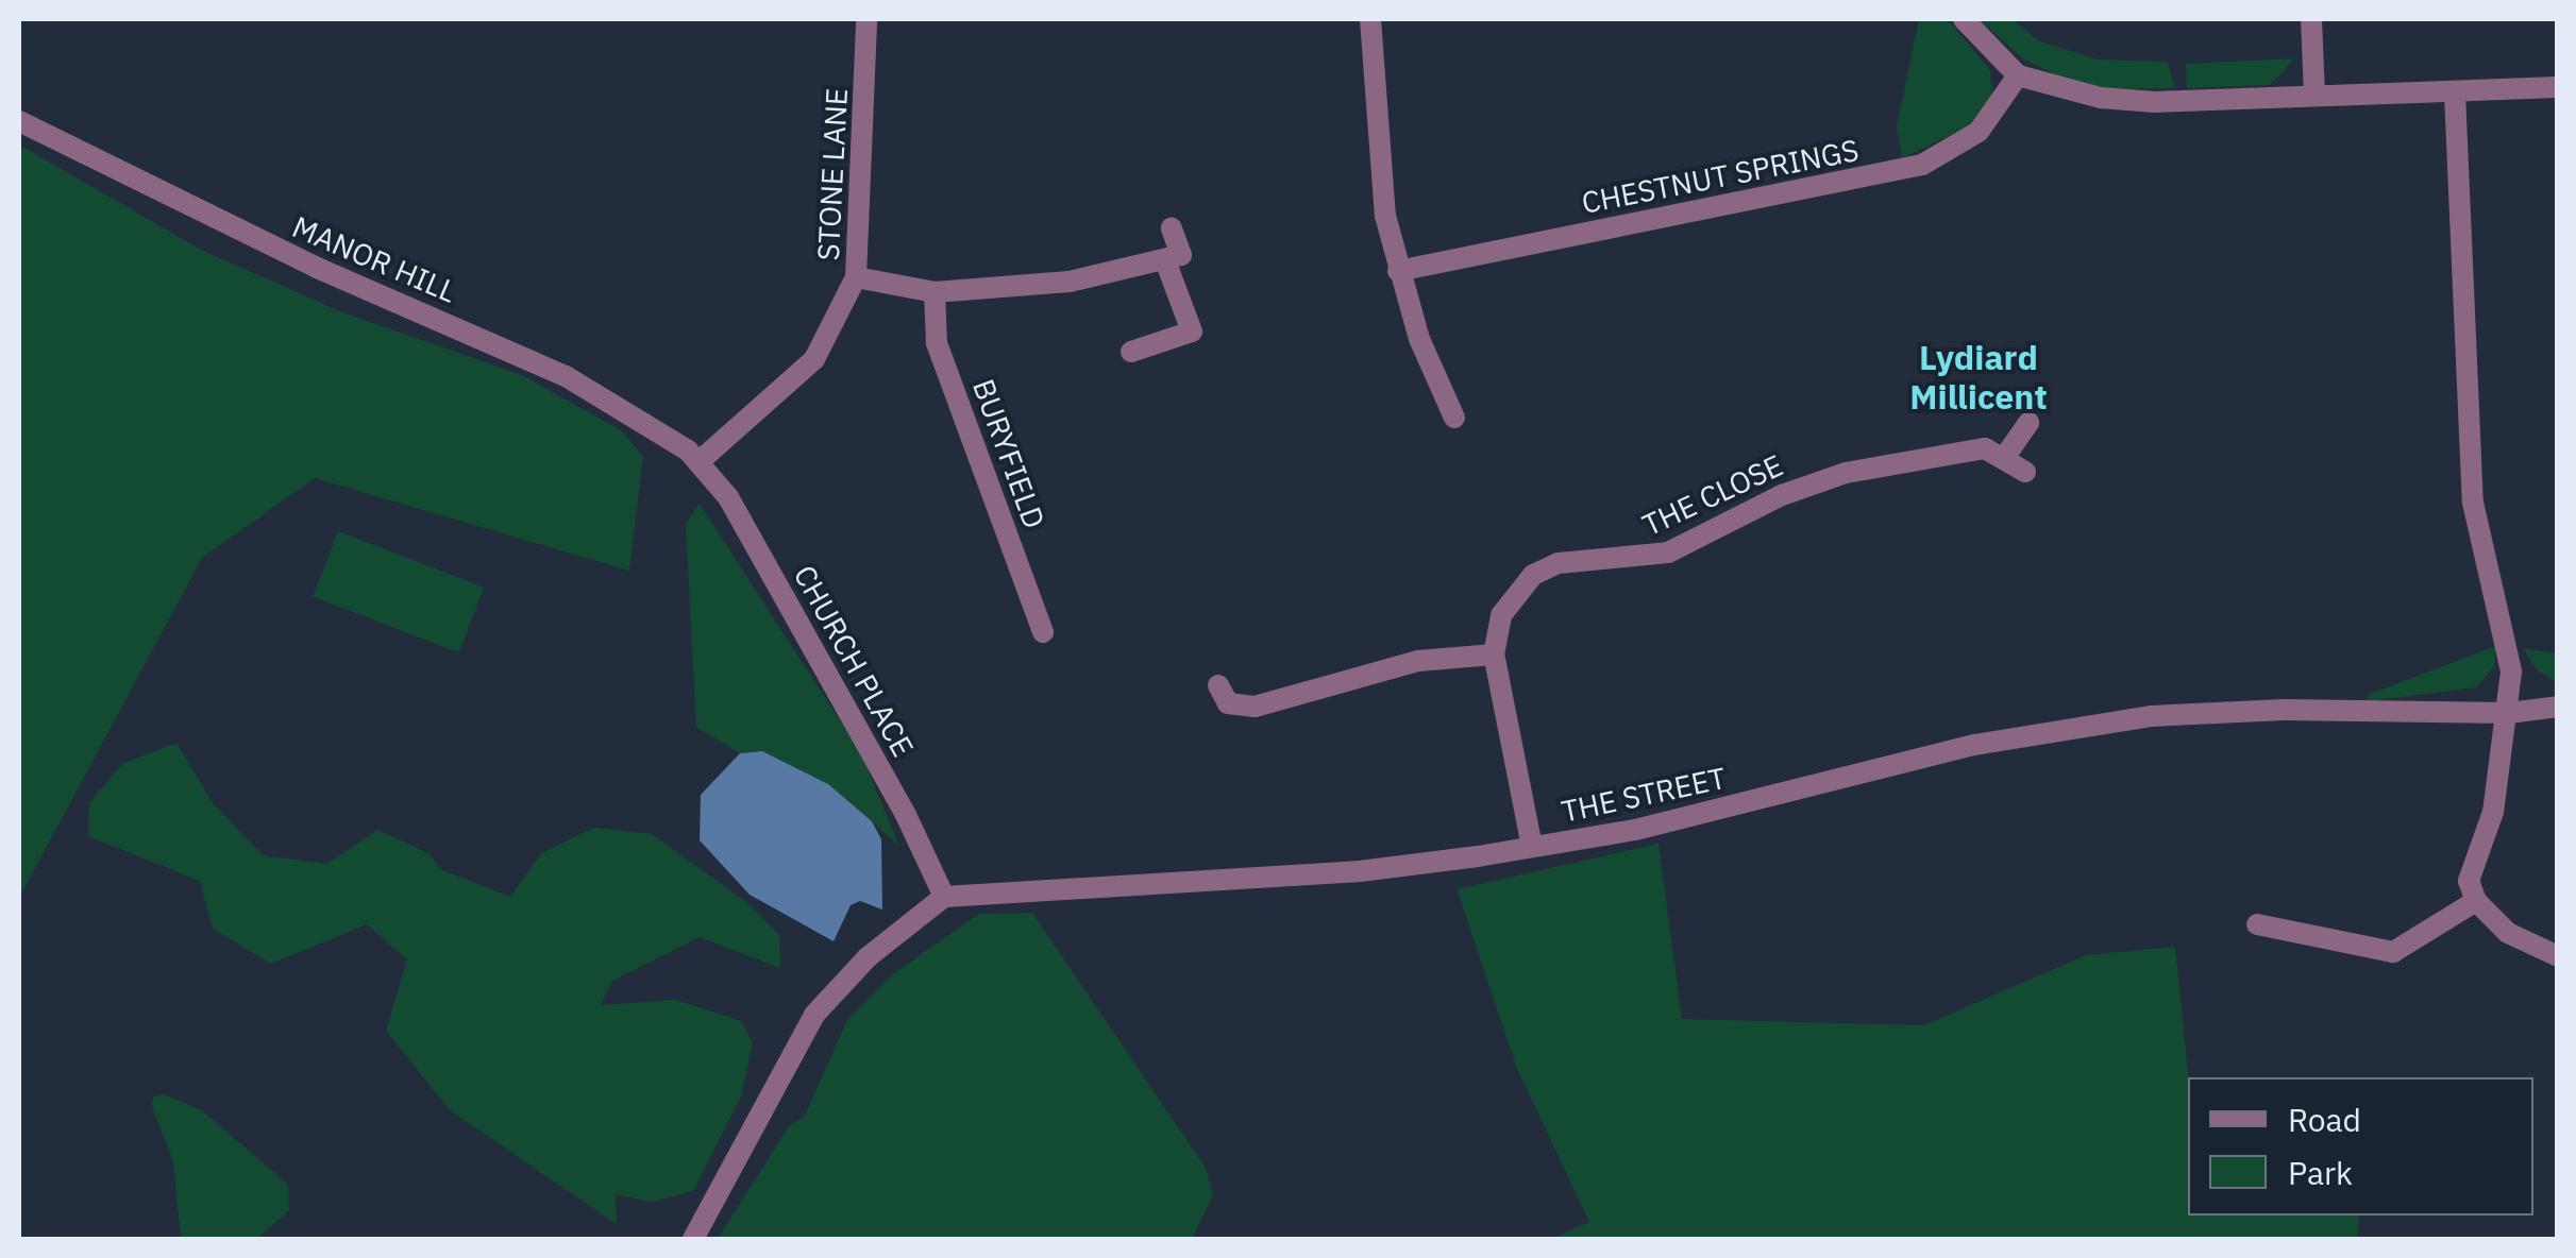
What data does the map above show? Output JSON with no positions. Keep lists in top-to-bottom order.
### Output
{
  "streets": {
    "street": [
      "STONE LANE",
      "CHESTNUT SPRINGS",
      "MANOR HILL",
      "BURYFIELD",
      "THE CLOSE",
      "CHURCH PLACE",
      "THE STREET"
    ]
  },
  "crossings": [
    ["STONE LANE", "MANOR HILL"],
    ["STONE LANE", "CHURCH PLACE"],
    ["MANOR HILL", "CHURCH PLACE"],
    ["THE CLOSE", "THE STREET"],
    ["CHURCH PLACE", "THE STREET"]
  ],
  "districts": ["Lydiard Millicent"],
  "legend": ["Road", "Park"]
}
